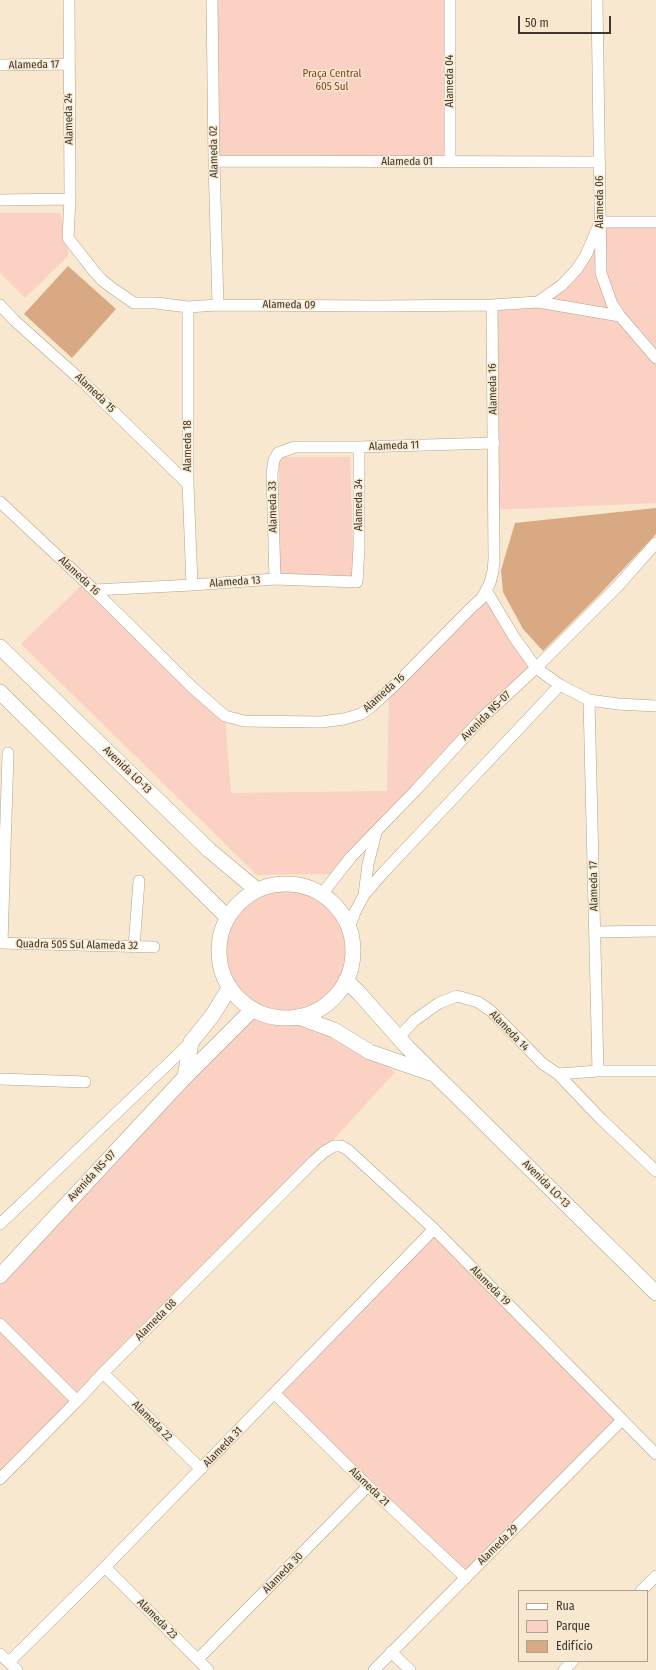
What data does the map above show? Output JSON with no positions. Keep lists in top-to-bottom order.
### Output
{
  "streets": {
    "street": [
      "Alameda 17",
      "Alameda 04",
      "Alameda 24",
      "Alameda 02",
      "Alameda 01",
      "Alameda 06",
      "Alameda 09",
      "Alameda 16",
      "Alameda 15",
      "Alameda 18",
      "Alameda 11",
      "Alameda 34",
      "Alameda 33",
      "Alameda 13",
      "Avenida NS-07",
      "Avenida LO-13",
      "Quadra 505 Sul Alameda 32",
      "Alameda 14",
      "Alameda 19",
      "Alameda 08",
      "Alameda 22",
      "Alameda 31",
      "Alameda 21",
      "Alameda 29",
      "Alameda 30",
      "Alameda 23"
    ]
  },
  "crossings": [
    ["Alameda 17", "Alameda 24"],
    ["Alameda 04", "Alameda 01"],
    ["Alameda 24", "Alameda 09"],
    ["Alameda 02", "Alameda 01"],
    ["Alameda 02", "Alameda 09"],
    ["Alameda 01", "Alameda 06"],
    ["Alameda 09", "Alameda 16"],
    ["Alameda 09", "Alameda 18"],
    ["Alameda 16", "Alameda 11"],
    ["Alameda 16", "Alameda 13"],
    ["Alameda 15", "Alameda 18"],
    ["Alameda 18", "Alameda 13"],
    ["Alameda 11", "Alameda 34"],
    ["Alameda 11", "Alameda 33"],
    ["Alameda 34", "Alameda 13"],
    ["Alameda 33", "Alameda 13"],
    ["Avenida NS-07", "Avenida LO-13"],
    ["Avenida LO-13", "Alameda 14"],
    ["Alameda 19", "Alameda 08"],
    ["Alameda 19", "Alameda 31"],
    ["Alameda 19", "Alameda 29"],
    ["Alameda 08", "Alameda 22"],
    ["Alameda 22", "Alameda 31"],
    ["Alameda 31", "Alameda 21"],
    ["Alameda 31", "Alameda 23"],
    ["Alameda 21", "Alameda 29"],
    ["Alameda 21", "Alameda 30"],
    ["Alameda 30", "Alameda 23"]
  ],
  "parks": ["Praça Central 605 Sul"],
  "legend": ["Rua", "Parque", "Edifício"],
  "scale_bar": "50 m"
}
